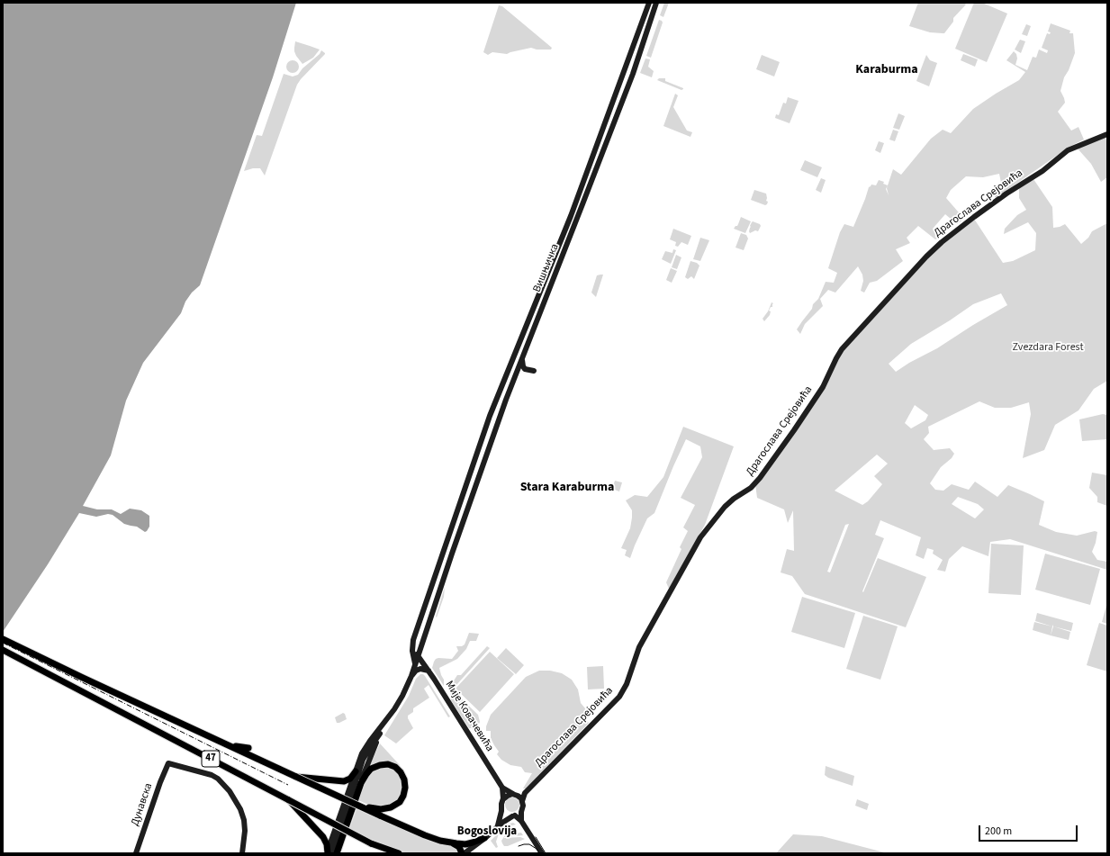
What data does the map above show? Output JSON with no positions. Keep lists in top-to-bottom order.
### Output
{
  "streets": {
    "main road": [
      "Драгослава Срејовића",
      "Вишњичка",
      "Мије Ковачевића",
      "47",
      "Дунавска"
    ]
  },
  "crossings": [
    ["Драгослава Срејовића", "Мије Ковачевића"],
    ["Вишњичка", "Мије Ковачевића"]
  ],
  "districts": ["Karaburma", "Stara Karaburma", "Bogoslovija"],
  "parks": ["Zvezdara Forest"],
  "scale_bar": "200 m"
}
